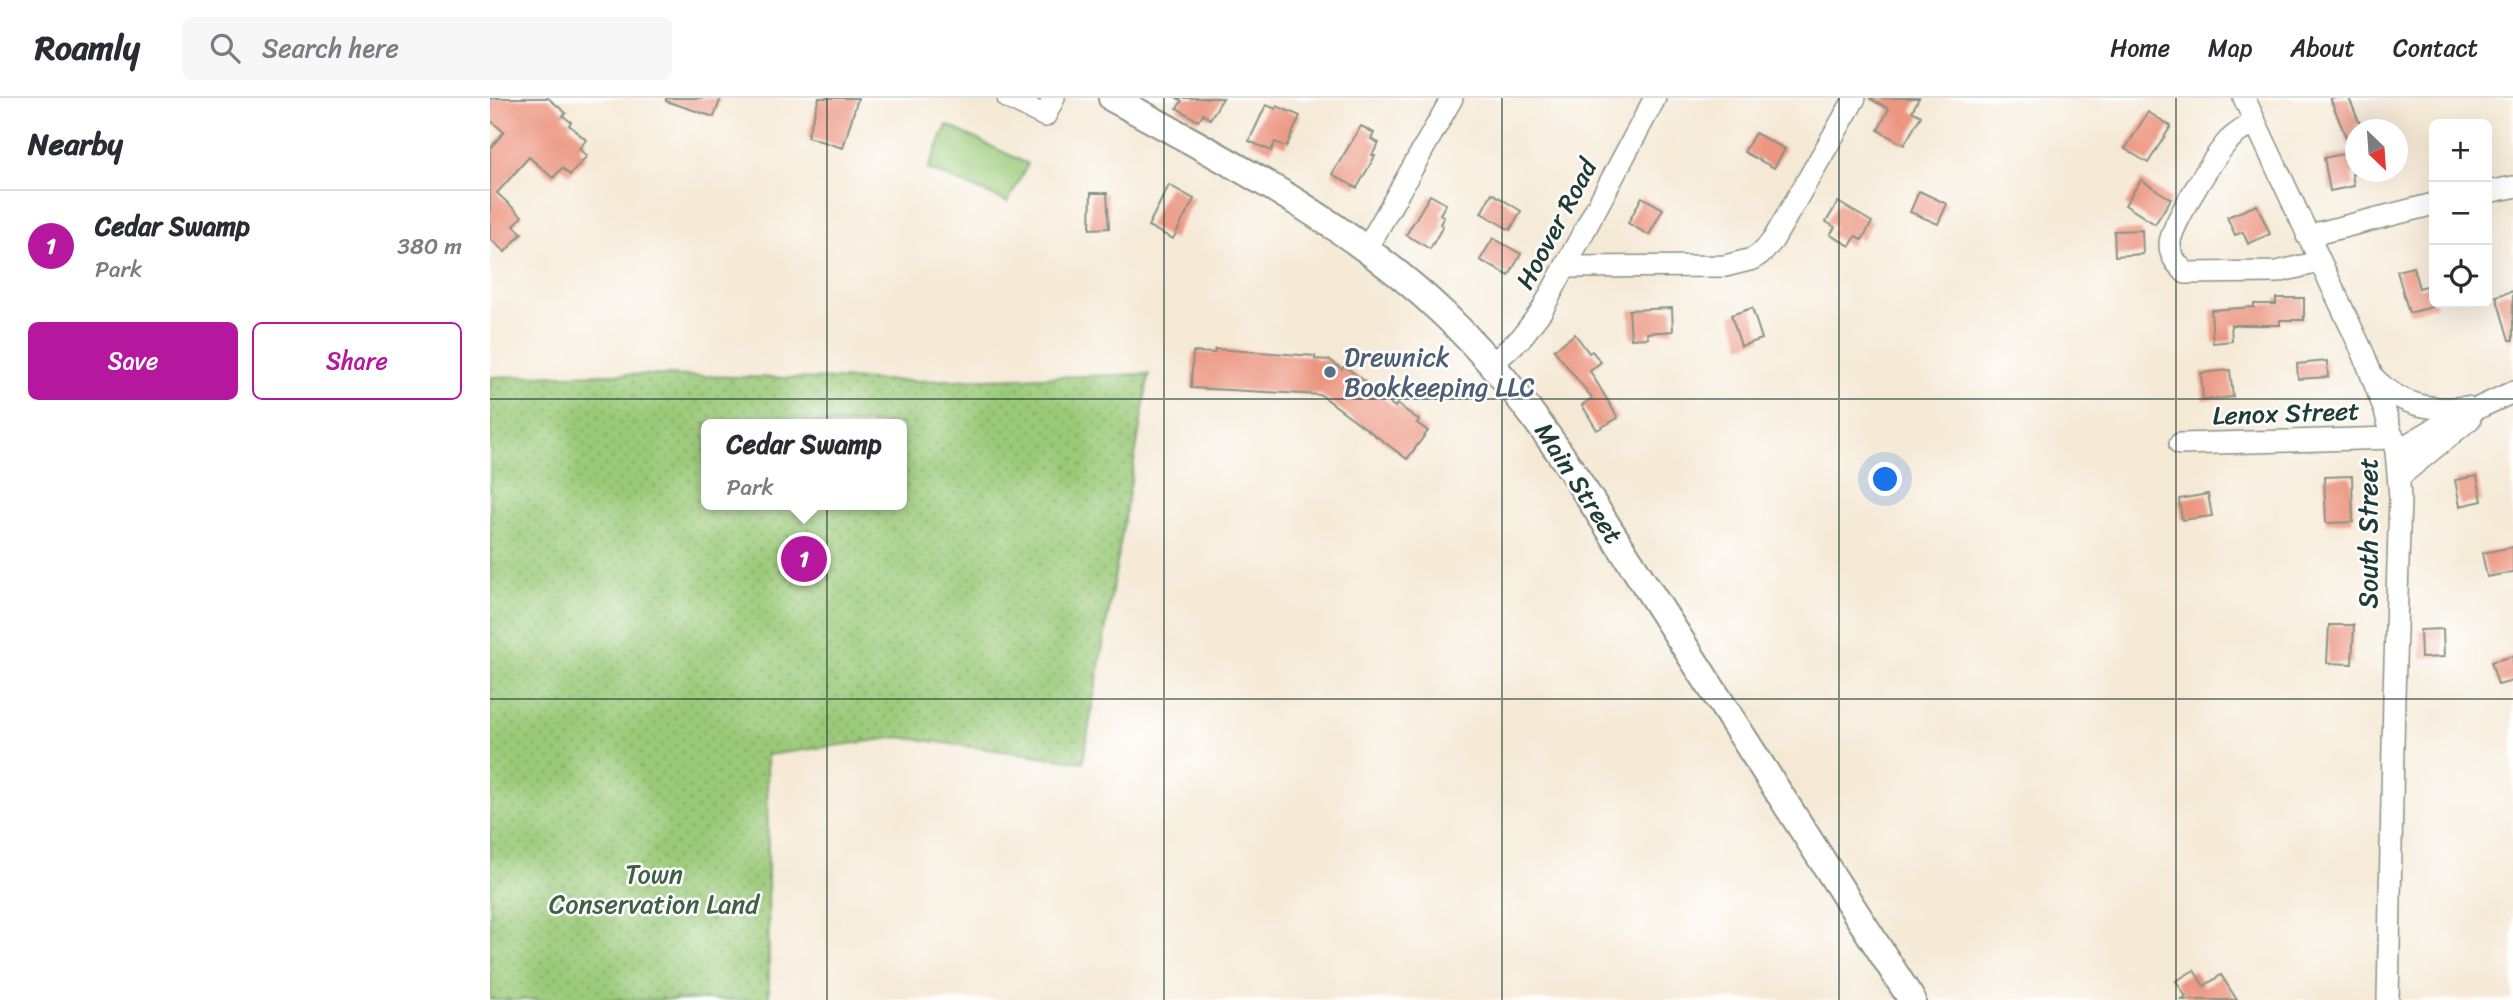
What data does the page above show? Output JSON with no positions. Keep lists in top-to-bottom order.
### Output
{
  "streets": {
    "main road": ["Main Street"],
    "street": ["Hoover Road", "Lenox Street", "South Street"]
  },
  "crossings": [
    ["Hoover Road", "Main Street"],
    ["Lenox Street", "South Street"]
  ],
  "parks": ["Town Conservation Land"],
  "places": ["Drewnick Bookkeeping LLC"],
  "north": "bottom right",
  "page": {
    "header": "Roamly",
    "search": "Search here",
    "nav": [
      "Home",
      "Map",
      "About",
      "Contact"
    ],
    "heading": "Nearby",
    "map_buttons": ["+", "−"],
    "list": [
      {
        "mark": "1",
        "name": "Cedar Swamp",
        "note": "Park",
        "value": "380 m"
      }
    ],
    "buttons": ["Save", "Share"],
    "popup": ["Cedar Swamp", "Park"],
    "pins": "1"
  }
}
